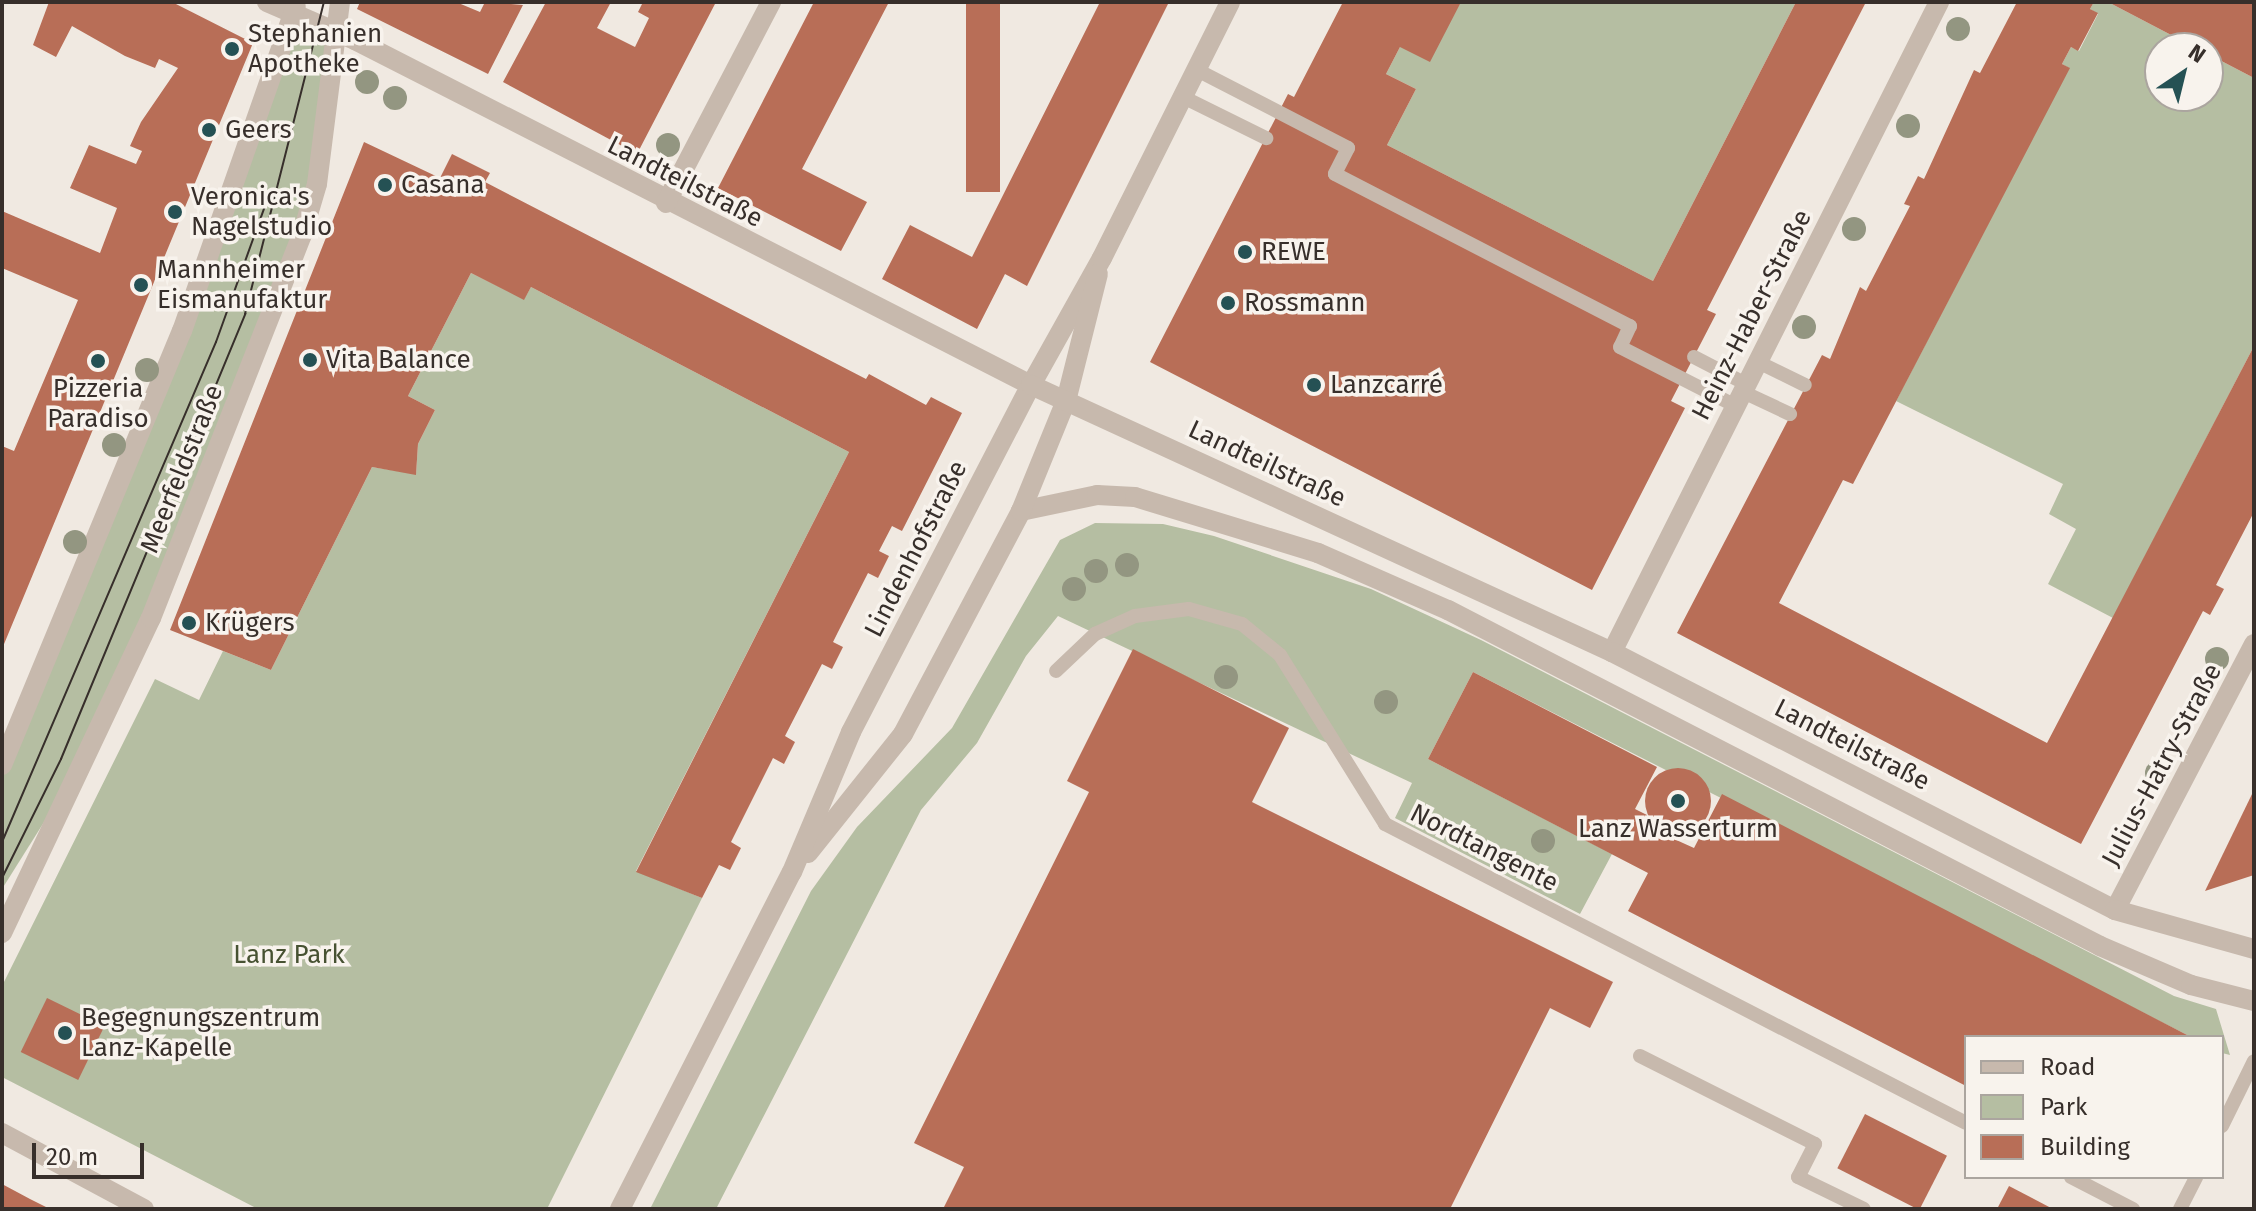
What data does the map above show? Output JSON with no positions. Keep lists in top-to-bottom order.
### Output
{
  "streets": {
    "street": [
      "Landteilstraße",
      "Heinz-Haber-Straße",
      "Meerfeldstraße",
      "Lindenhofstraße",
      "Julius-Hatry-Straße"
    ],
    "lane": ["Nordtangente"]
  },
  "crossings": [
    ["Landteilstraße", "Heinz-Haber-Straße"],
    ["Landteilstraße", "Meerfeldstraße"],
    ["Landteilstraße", "Lindenhofstraße"],
    ["Landteilstraße", "Julius-Hatry-Straße"]
  ],
  "parks": ["Lanz Park"],
  "places": [
    "Stephanien Apotheke",
    "Geers",
    "Casana",
    "Veronica's Nagelstudio",
    "REWE",
    "Mannheimer Eismanufaktur",
    "Rossmann",
    "Vita Balance",
    "Pizzeria Paradiso",
    "Lanzcarré",
    "Krügers",
    "Lanz Wasserturm",
    "Begegnungszentrum Lanz-Kapelle"
  ],
  "legend": ["Road", "Park", "Building"],
  "scale_bar": "20 m",
  "north": "top right"
}
